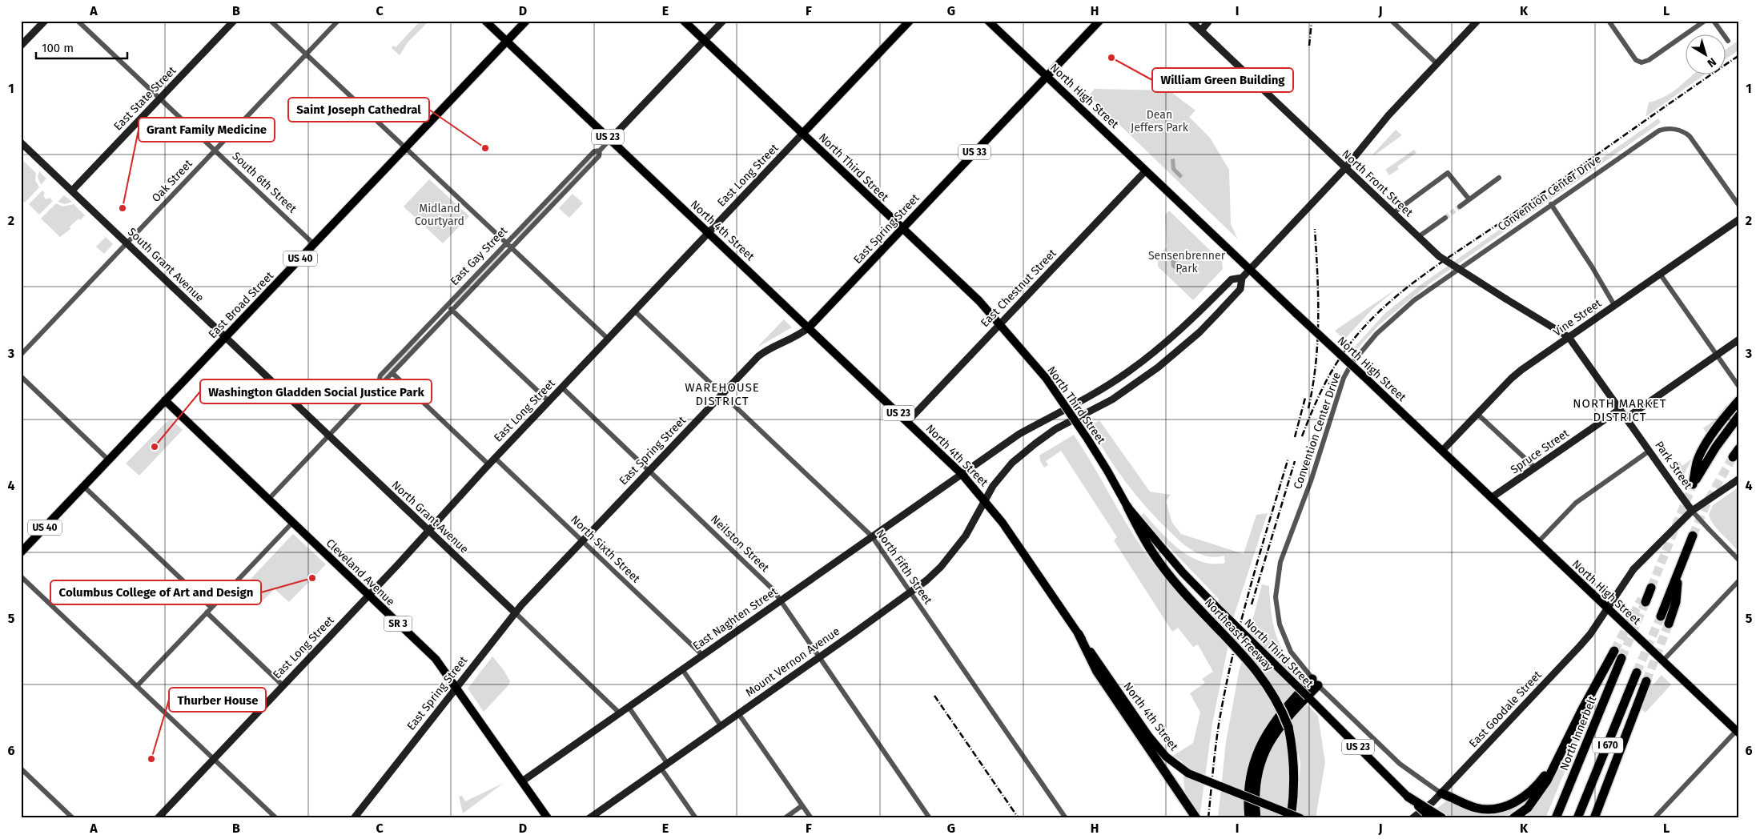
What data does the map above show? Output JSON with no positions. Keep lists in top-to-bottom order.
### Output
{
  "streets": {
    "highway": ["Northeast Freeway", "North Innerbelt", "I 670"],
    "main road": [
      "North High Street",
      "US 23",
      "US 33",
      "North Third Street",
      "East Long Street",
      "East Spring Street",
      "North 4th Street",
      "US 40",
      "East Broad Street",
      "Cleveland Avenue",
      "SR 3"
    ],
    "street": [
      "East State Street",
      "Oak Street",
      "South 6th Street",
      "North Front Street",
      "Convention Center Drive",
      "East Gay Street",
      "South Grant Avenue",
      "East Chestnut Street",
      "Vine Street",
      "Spruce Street",
      "Park Street",
      "North Grant Avenue",
      "Neilston Street",
      "North Sixth Street",
      "North Fifth Street",
      "East Naghten Street",
      "Mount Vernon Avenue",
      "East Goodale Street"
    ]
  },
  "crossings": [
    ["North High Street", "US 33"],
    ["North High Street", "East Spring Street"],
    ["North High Street", "East Chestnut Street"],
    ["North High Street", "Vine Street"],
    ["North High Street", "Spruce Street"],
    ["North High Street", "East Goodale Street"],
    ["East State Street", "South 6th Street"],
    ["East State Street", "South Grant Avenue"],
    ["US 23", "North 4th Street"],
    ["US 23", "East Broad Street"],
    ["US 33", "East Spring Street"],
    ["North Third Street", "East Long Street"],
    ["North Third Street", "East Spring Street"],
    ["North Third Street", "East Gay Street"],
    ["North Third Street", "East Chestnut Street"],
    ["North Third Street", "Northeast Freeway"],
    ["East Long Street", "North 4th Street"],
    ["East Long Street", "North Grant Avenue"],
    ["East Long Street", "Neilston Street"],
    ["East Long Street", "North Sixth Street"],
    ["East Long Street", "North Fifth Street"],
    ["East Long Street", "Cleveland Avenue"],
    ["Oak Street", "South 6th Street"],
    ["Oak Street", "South Grant Avenue"],
    ["South 6th Street", "East Broad Street"],
    ["North Front Street", "Vine Street"],
    ["North Front Street", "Park Street"],
    ["Convention Center Drive", "East Goodale Street"],
    ["East Spring Street", "North 4th Street"],
    ["East Spring Street", "North Grant Avenue"],
    ["East Spring Street", "Neilston Street"],
    ["East Spring Street", "North Sixth Street"],
    ["East Spring Street", "North Fifth Street"],
    ["East Spring Street", "Cleveland Avenue"],
    ["North 4th Street", "East Gay Street"],
    ["North 4th Street", "East Chestnut Street"],
    ["North 4th Street", "East Broad Street"],
    ["North 4th Street", "East Naghten Street"],
    ["North 4th Street", "Mount Vernon Avenue"],
    ["East Gay Street", "North Grant Avenue"],
    ["East Gay Street", "Cleveland Avenue"],
    ["South Grant Avenue", "East Broad Street"],
    ["South Grant Avenue", "North Grant Avenue"],
    ["East Broad Street", "North Grant Avenue"],
    ["East Broad Street", "Cleveland Avenue"],
    ["Vine Street", "Park Street"],
    ["Spruce Street", "Park Street"],
    ["Park Street", "East Goodale Street"],
    ["North Grant Avenue", "East Naghten Street"],
    ["Neilston Street", "East Naghten Street"],
    ["Neilston Street", "Mount Vernon Avenue"],
    ["North Sixth Street", "East Naghten Street"],
    ["North Fifth Street", "East Naghten Street"],
    ["North Fifth Street", "Mount Vernon Avenue"],
    ["Cleveland Avenue", "East Naghten Street"],
    ["East Naghten Street", "Mount Vernon Avenue"]
  ],
  "districts": ["WAREHOUSE DISTRICT", "NORTH MARKET DISTRICT"],
  "parks": ["Dean Jeffers Park", "Midland Courtyard", "Sensenbrenner Park"],
  "places": [
    "William Green Building",
    "Saint Joseph Cathedral",
    "Grant Family Medicine",
    "Washington Gladden Social Justice Park",
    "Columbus College of Art and Design",
    "Thurber House"
  ],
  "scale_bar": "100 m",
  "north": "bottom right",
  "grid": {
    "columns": [
      "A",
      "B",
      "C",
      "D",
      "E",
      "F",
      "G",
      "H",
      "I",
      "J",
      "K",
      "L"
    ],
    "rows": [
      "1",
      "2",
      "3",
      "4",
      "5",
      "6"
    ]
  }
}
